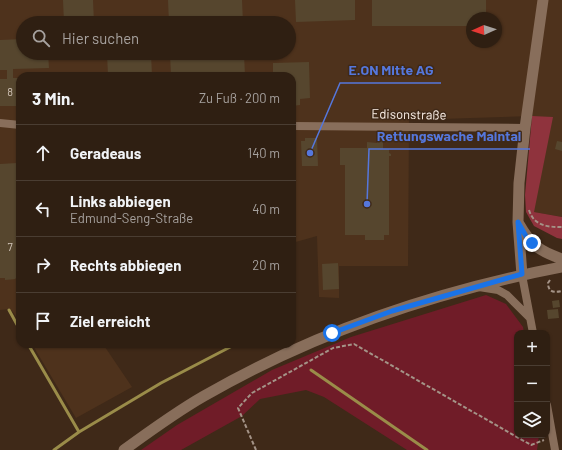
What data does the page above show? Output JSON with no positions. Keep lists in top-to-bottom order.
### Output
{
  "streets": {
    "street": ["Edisonstraße"]
  },
  "places": ["E.ON Mitte AG", "Rettungswache Maintal"],
  "house_numbers": ["8", "7"],
  "north": "left",
  "page": {
    "search": "Hier suchen",
    "heading": ["3 Min.", "Zu Fuß · 200 m"],
    "list": [
      ["Geradeaus", "140 m"],
      ["Links abbiegen", "Edmund-Seng-Straße", "40 m"],
      ["Rechts abbiegen", "20 m"],
      "Ziel erreicht"
    ],
    "map_buttons": ["+", "−"]
  }
}
